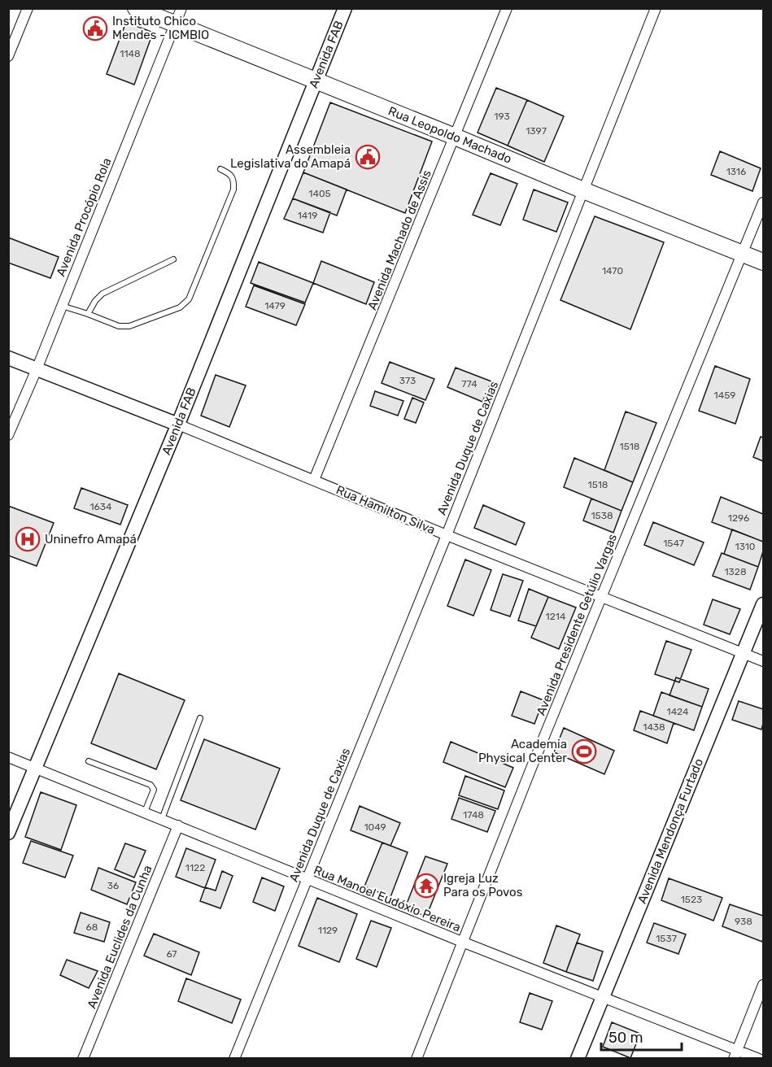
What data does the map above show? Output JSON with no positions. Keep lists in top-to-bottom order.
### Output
{
  "streets": {
    "main road": [
      "Avenida FAB",
      "Rua Leopoldo Machado",
      "Rua Hamilton Silva",
      "Avenida Mendonça Furtado"
    ],
    "street": [
      "Avenida Procópio Rola",
      "Avenida Machado de Assis",
      "Avenida Duque de Caxias",
      "Avenida Presidente Getúlio Vargas",
      "Rua Manoel Eudóxio Pereira",
      "Avenida Euclides da Cunha"
    ]
  },
  "crossings": [
    ["Avenida FAB", "Rua Leopoldo Machado"],
    ["Avenida FAB", "Rua Hamilton Silva"],
    ["Avenida FAB", "Rua Manoel Eudóxio Pereira"],
    ["Rua Leopoldo Machado", "Avenida Procópio Rola"],
    ["Rua Leopoldo Machado", "Avenida Machado de Assis"],
    ["Rua Leopoldo Machado", "Avenida Duque de Caxias"],
    ["Rua Leopoldo Machado", "Avenida Presidente Getúlio Vargas"],
    ["Avenida Procópio Rola", "Rua Hamilton Silva"],
    ["Avenida Machado de Assis", "Rua Hamilton Silva"],
    ["Avenida Duque de Caxias", "Rua Hamilton Silva"],
    ["Avenida Duque de Caxias", "Rua Manoel Eudóxio Pereira"],
    ["Rua Hamilton Silva", "Avenida Presidente Getúlio Vargas"],
    ["Rua Hamilton Silva", "Avenida Mendonça Furtado"],
    ["Avenida Presidente Getúlio Vargas", "Rua Manoel Eudóxio Pereira"],
    ["Avenida Mendonça Furtado", "Rua Manoel Eudóxio Pereira"],
    ["Rua Manoel Eudóxio Pereira", "Avenida Euclides da Cunha"]
  ],
  "places": {
    "public building": ["Instituto Chico Mendes - ICMBIO", "Assembleia Legislativa do Amapá"],
    "hospital": ["Uninefro Amapá"],
    "sports": ["Academia Physical Center"],
    "temple": ["Igreja Luz Para os Povos"]
  },
  "house_numbers": [
    "1148",
    "193",
    "1397",
    "1316",
    "1405",
    "1419",
    "1470",
    "1479",
    "373",
    "774",
    "1459",
    "1518",
    "1518",
    "1634",
    "1538",
    "1296",
    "1547",
    "1310",
    "1328",
    "1214",
    "1424",
    "1438",
    "1748",
    "1049",
    "1122",
    "36",
    "1523",
    "938",
    "68",
    "1129",
    "1537",
    "67"
  ],
  "scale_bar": "50 m"
}
